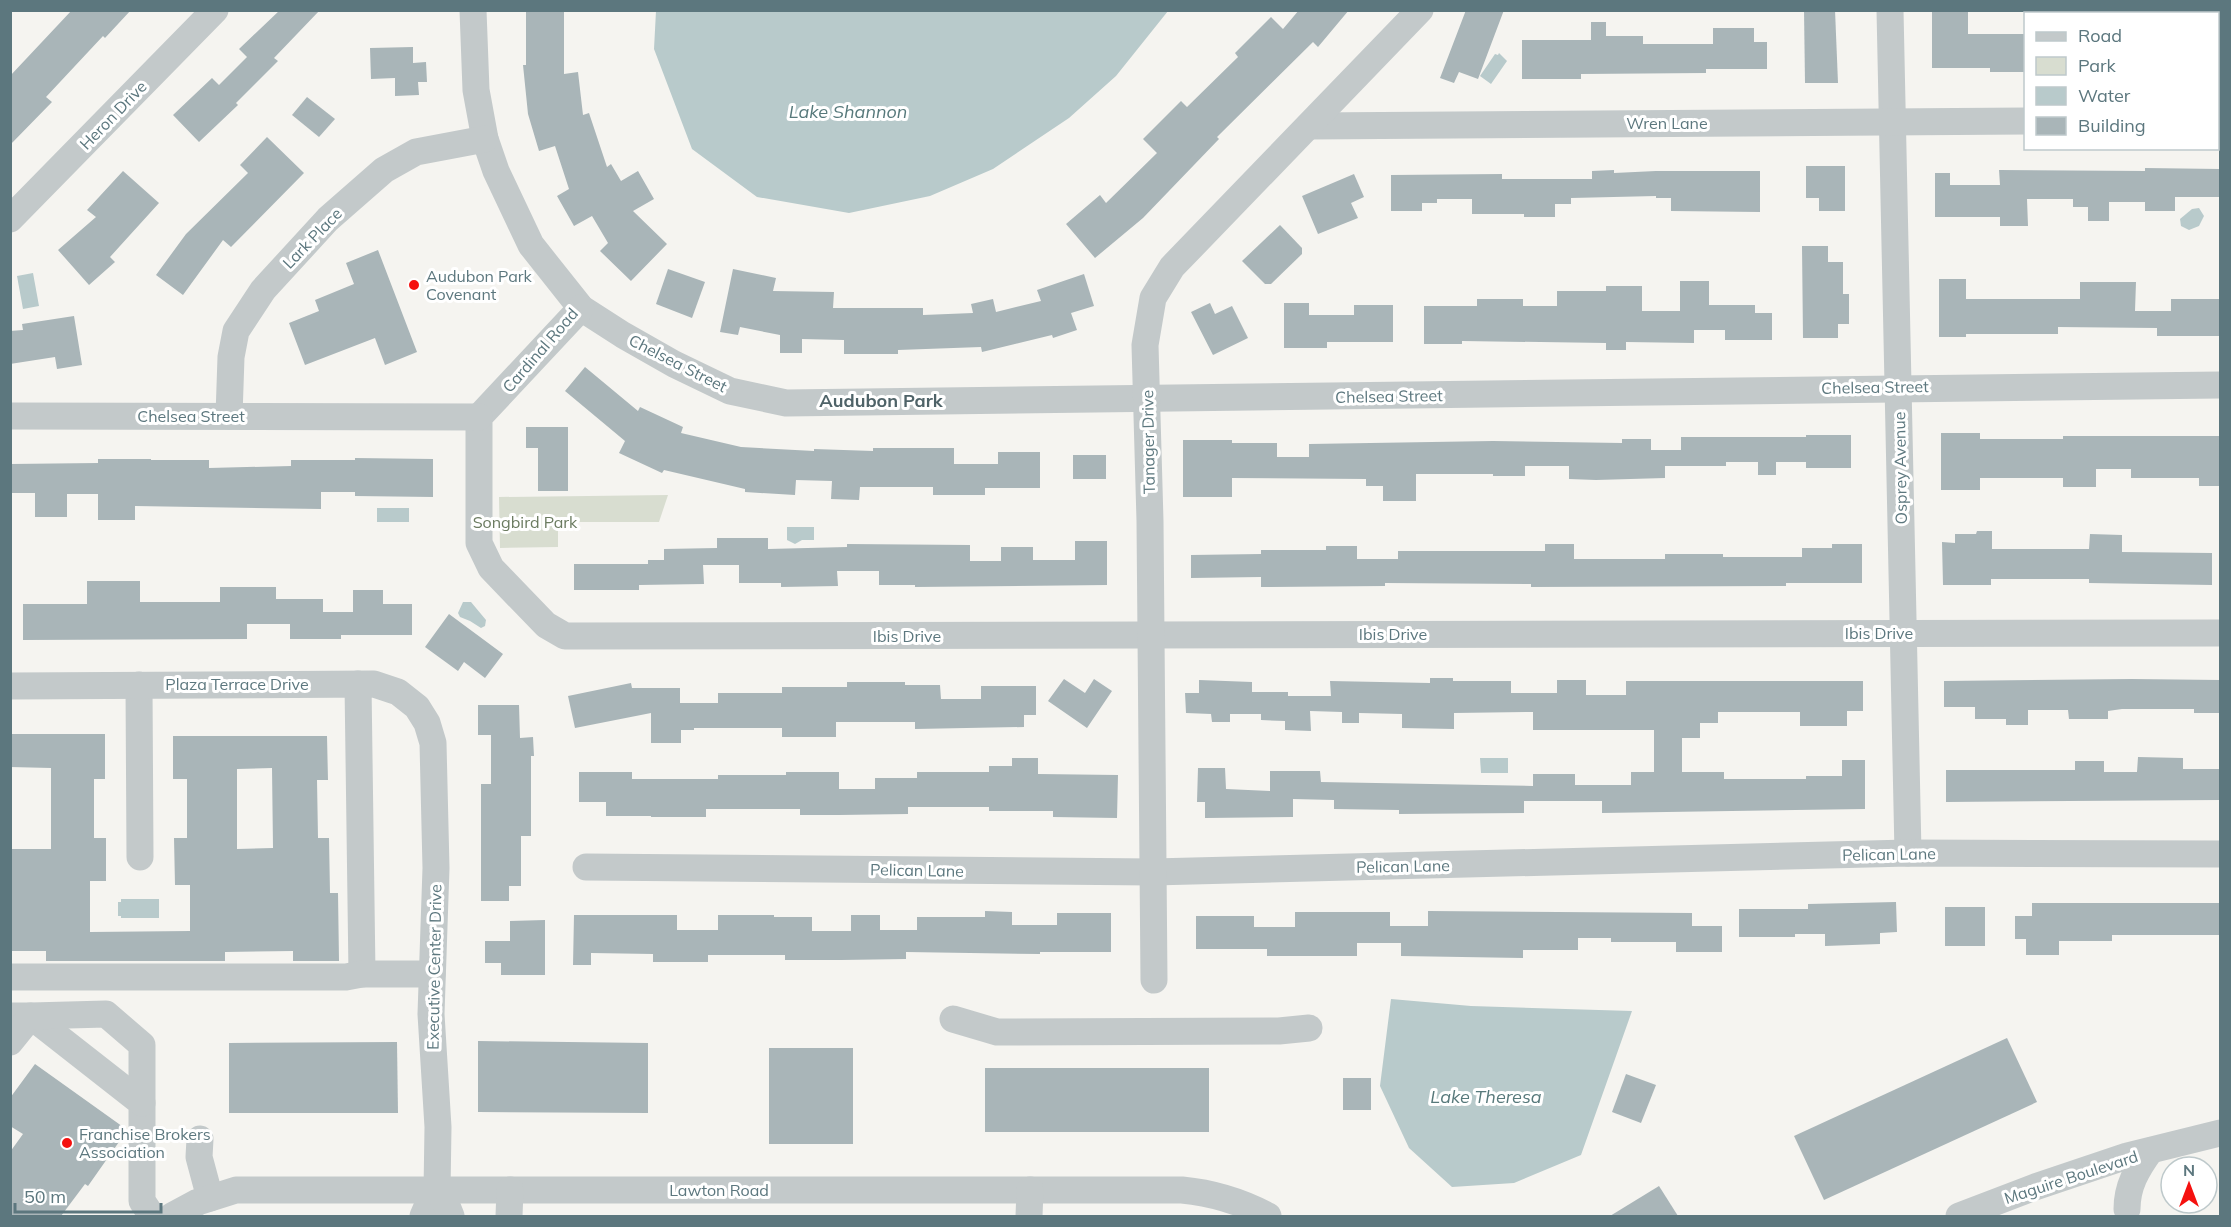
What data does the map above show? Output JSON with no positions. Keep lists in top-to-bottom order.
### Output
{
  "streets": {
    "street": [
      "Heron Drive",
      "Wren Lane",
      "Lark Place",
      "Cardinal Road",
      "Chelsea Street",
      "Tanager Drive",
      "Osprey Avenue",
      "Ibis Drive",
      "Plaza Terrace Drive",
      "Pelican Lane",
      "Executive Center Drive",
      "Maguire Boulevard",
      "Lawton Road"
    ]
  },
  "crossings": [
    ["Wren Lane", "Tanager Drive"],
    ["Wren Lane", "Osprey Avenue"],
    ["Lark Place", "Cardinal Road"],
    ["Lark Place", "Chelsea Street"],
    ["Cardinal Road", "Chelsea Street"],
    ["Cardinal Road", "Ibis Drive"],
    ["Chelsea Street", "Tanager Drive"],
    ["Chelsea Street", "Osprey Avenue"],
    ["Chelsea Street", "Ibis Drive"],
    ["Tanager Drive", "Ibis Drive"],
    ["Tanager Drive", "Pelican Lane"],
    ["Osprey Avenue", "Ibis Drive"],
    ["Osprey Avenue", "Pelican Lane"],
    ["Plaza Terrace Drive", "Executive Center Drive"],
    ["Executive Center Drive", "Lawton Road"]
  ],
  "districts": ["Audubon Park"],
  "water": ["Lake Shannon", "Lake Theresa"],
  "parks": ["Songbird Park"],
  "places": ["Audubon Park Covenant", "Franchise Brokers Association"],
  "legend": [
    "Road",
    "Park",
    "Water",
    "Building"
  ],
  "scale_bar": "50 m",
  "north": "top"
}
